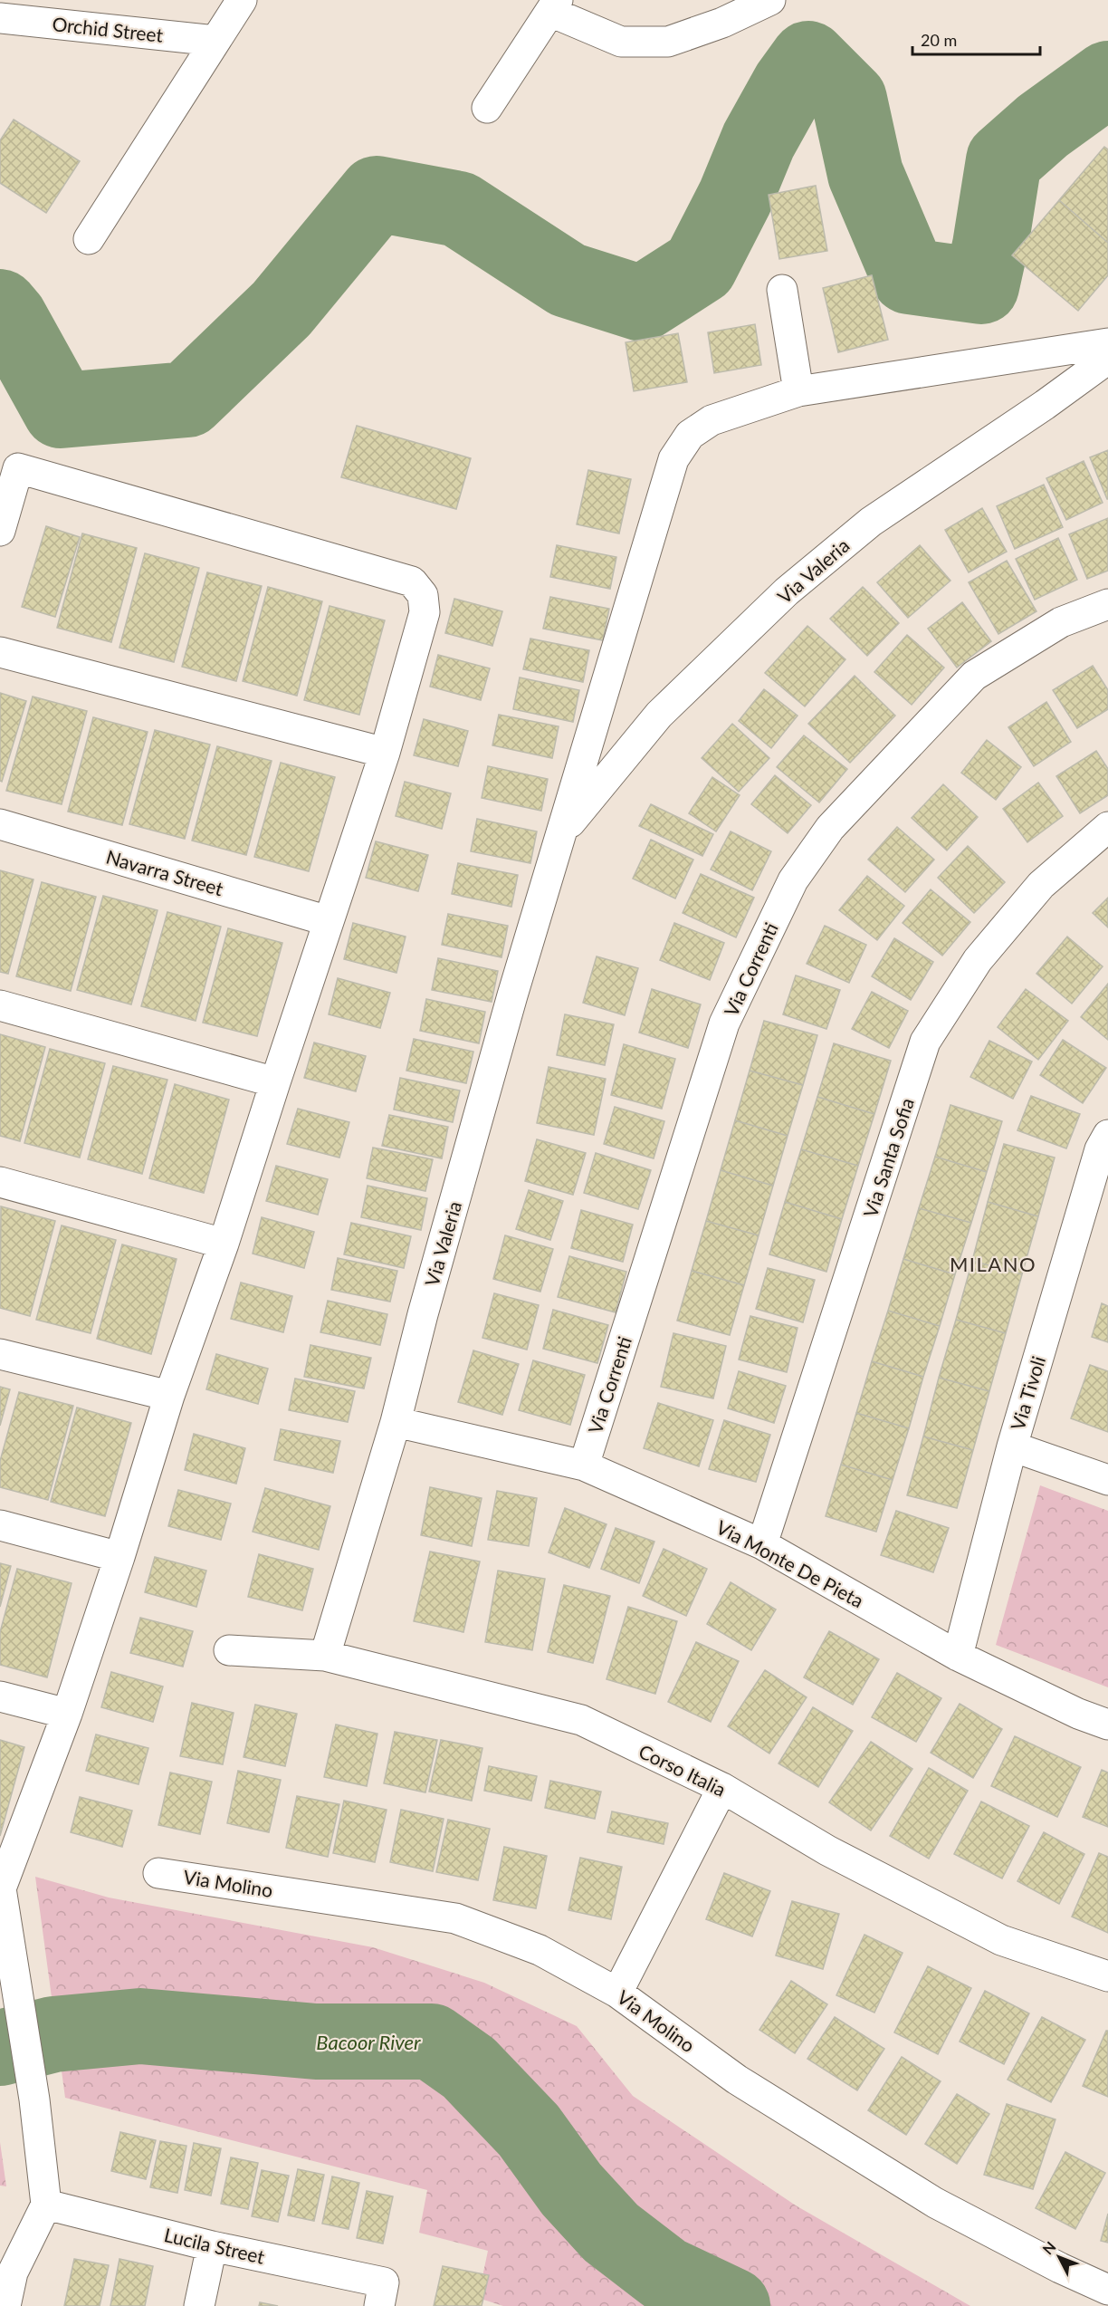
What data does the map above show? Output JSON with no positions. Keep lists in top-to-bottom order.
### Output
{
  "streets": {
    "street": [
      "Orchid Street",
      "Via Valeria",
      "Navarra Street",
      "Via Correnti",
      "Via Santa Sofia",
      "Via Tivoli",
      "Via Monte De Pieta",
      "Corso Italia",
      "Via Molino",
      "Lucila Street"
    ]
  },
  "crossings": [
    ["Via Valeria", "Via Monte De Pieta"],
    ["Via Valeria", "Corso Italia"],
    ["Via Correnti", "Via Monte De Pieta"],
    ["Via Santa Sofia", "Via Monte De Pieta"],
    ["Via Tivoli", "Via Monte De Pieta"]
  ],
  "districts": ["MILANO"],
  "water": ["Bacoor River"],
  "scale_bar": "20 m",
  "north": "top left"
}
